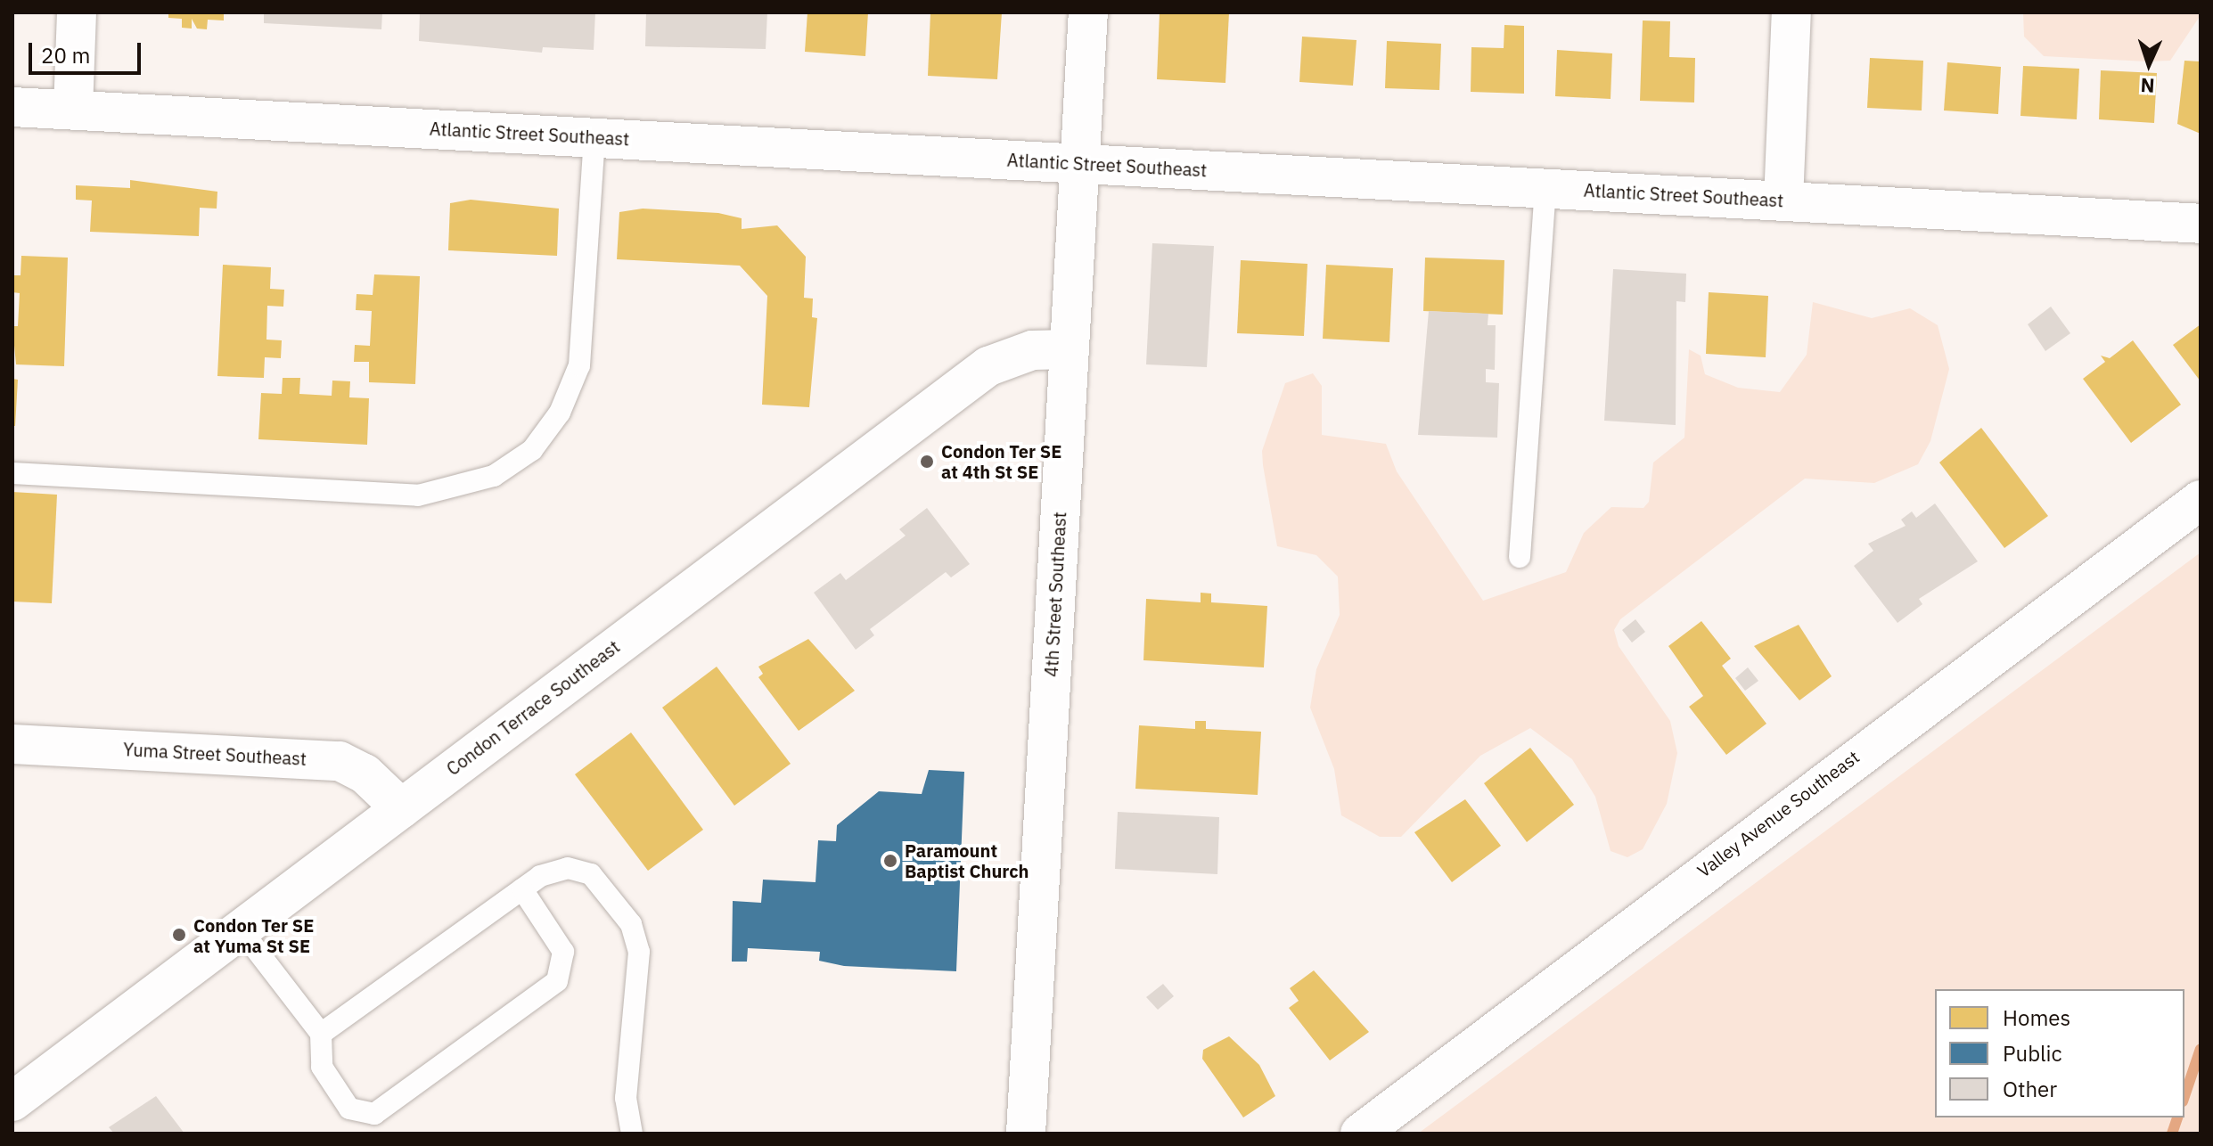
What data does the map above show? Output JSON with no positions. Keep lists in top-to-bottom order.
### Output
{
  "streets": {
    "street": [
      "Atlantic Street Southeast",
      "4th Street Southeast",
      "Condon Terrace Southeast",
      "Yuma Street Southeast",
      "Valley Avenue Southeast"
    ]
  },
  "crossings": [
    ["Atlantic Street Southeast", "4th Street Southeast"],
    ["4th Street Southeast", "Condon Terrace Southeast"],
    ["Condon Terrace Southeast", "Yuma Street Southeast"]
  ],
  "places": ["Condon Ter SE at 4th St SE", "Paramount Baptist Church", "Condon Ter SE at Yuma St SE"],
  "legend": ["Homes", "Public", "Other"],
  "scale_bar": "20 m",
  "north": "bottom"
}
